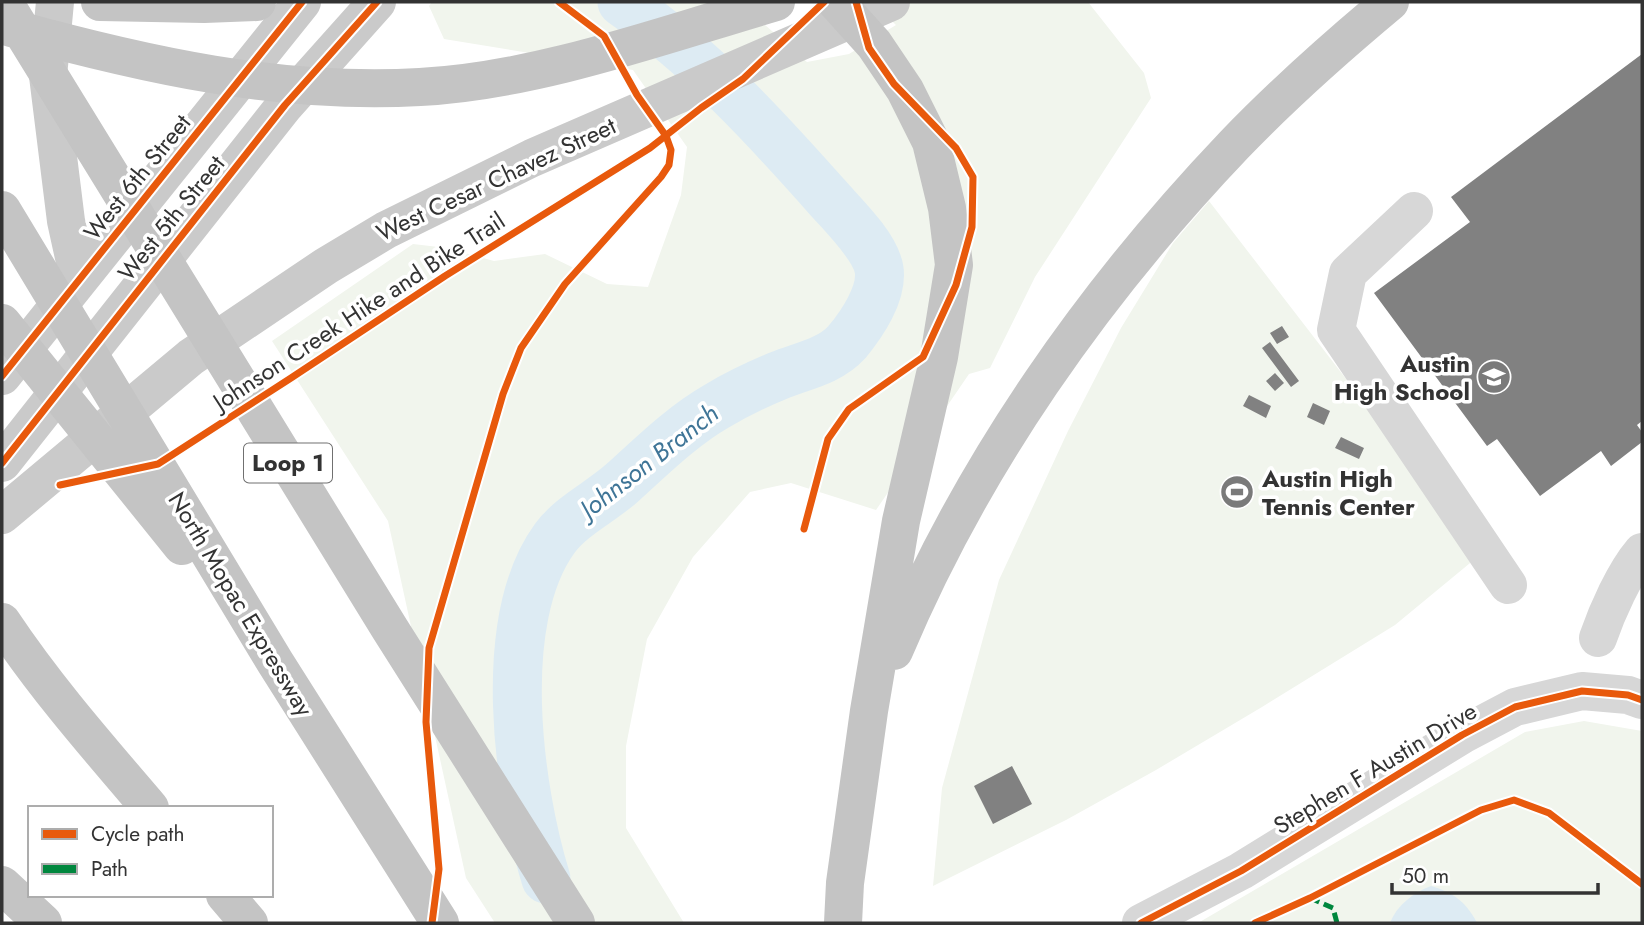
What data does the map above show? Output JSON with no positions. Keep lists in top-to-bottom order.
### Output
{
  "streets": {
    "highway": ["Loop 1", "North Mopac Expressway"],
    "main road": ["West 6th Street", "West Cesar Chavez Street", "West 5th Street"],
    "street": ["Stephen F Austin Drive"],
    "cycle path": ["Johnson Creek Hike and Bike Trail"]
  },
  "water": ["Johnson Branch"],
  "places": {
    "school or university": ["Austin High School"],
    "sports": ["Austin High Tennis Center"]
  },
  "legend": ["Cycle path", "Path"],
  "scale_bar": "50 m"
}
